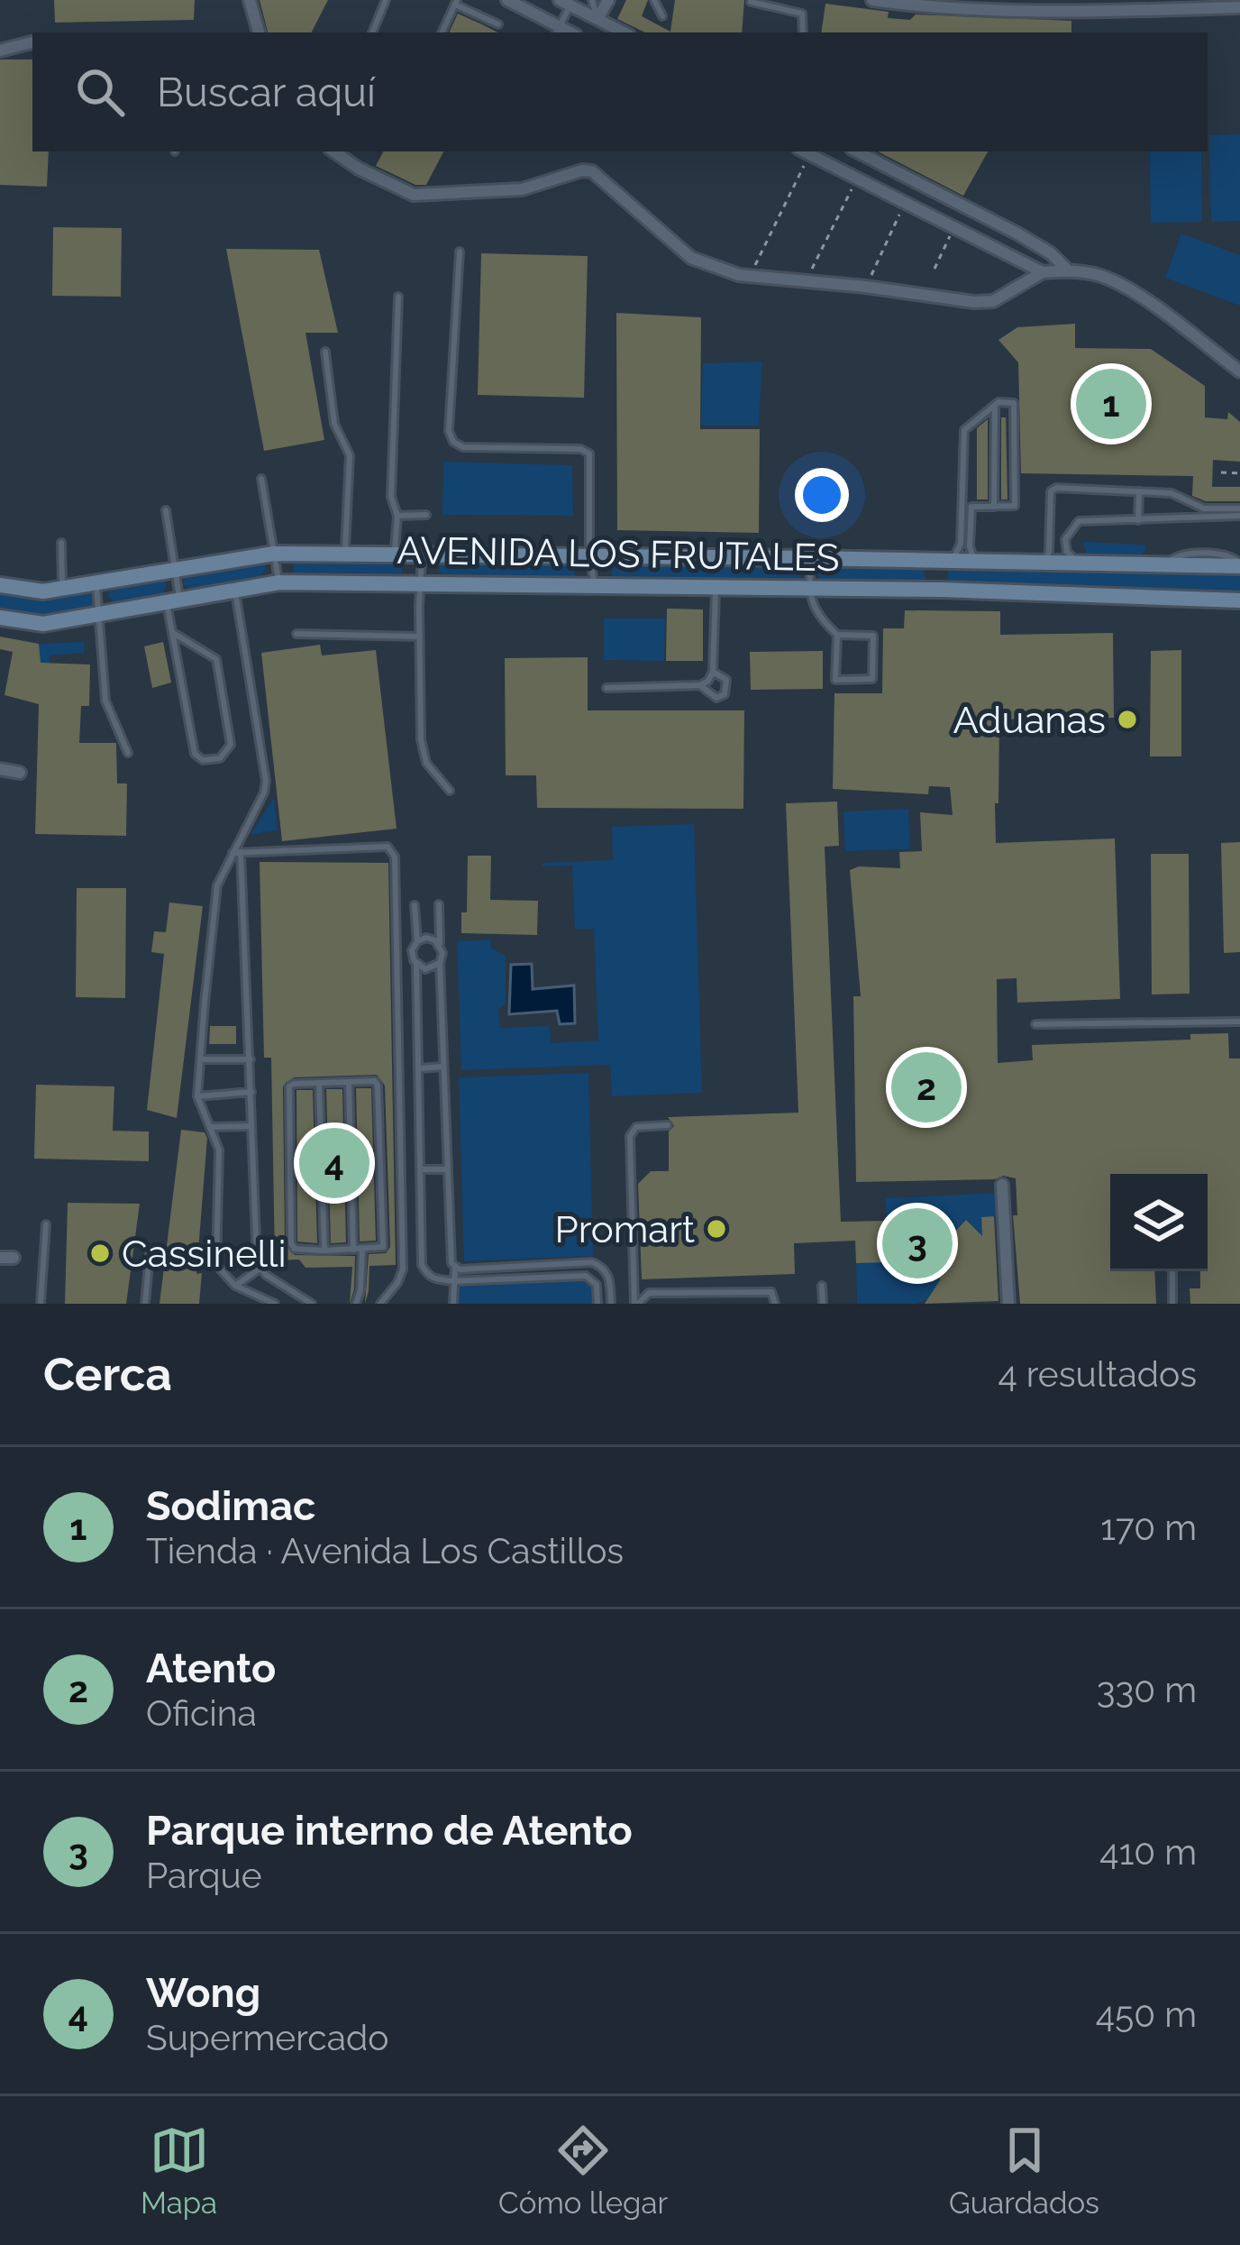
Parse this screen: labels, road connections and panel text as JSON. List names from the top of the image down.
{
  "streets": {
    "main road": ["AVENIDA LOS FRUTALES"]
  },
  "places": ["Aduanas", "Promart", "Cassinelli"],
  "page": {
    "search": "Buscar aquí",
    "pins": [
      "1",
      "2",
      "4",
      "3"
    ],
    "heading": ["Cerca", "4 resultados"],
    "list": [
      {
        "mark": "1",
        "name": "Sodimac",
        "note": "Tienda · Avenida Los Castillos",
        "value": "170 m"
      },
      {
        "mark": "2",
        "name": "Atento",
        "note": "Oficina",
        "value": "330 m"
      },
      {
        "mark": "3",
        "name": "Parque interno de Atento",
        "note": "Parque",
        "value": "410 m"
      },
      {
        "mark": "4",
        "name": "Wong",
        "note": "Supermercado",
        "value": "450 m"
      }
    ],
    "nav": ["Mapa", "Cómo llegar", "Guardados"]
  }
}
